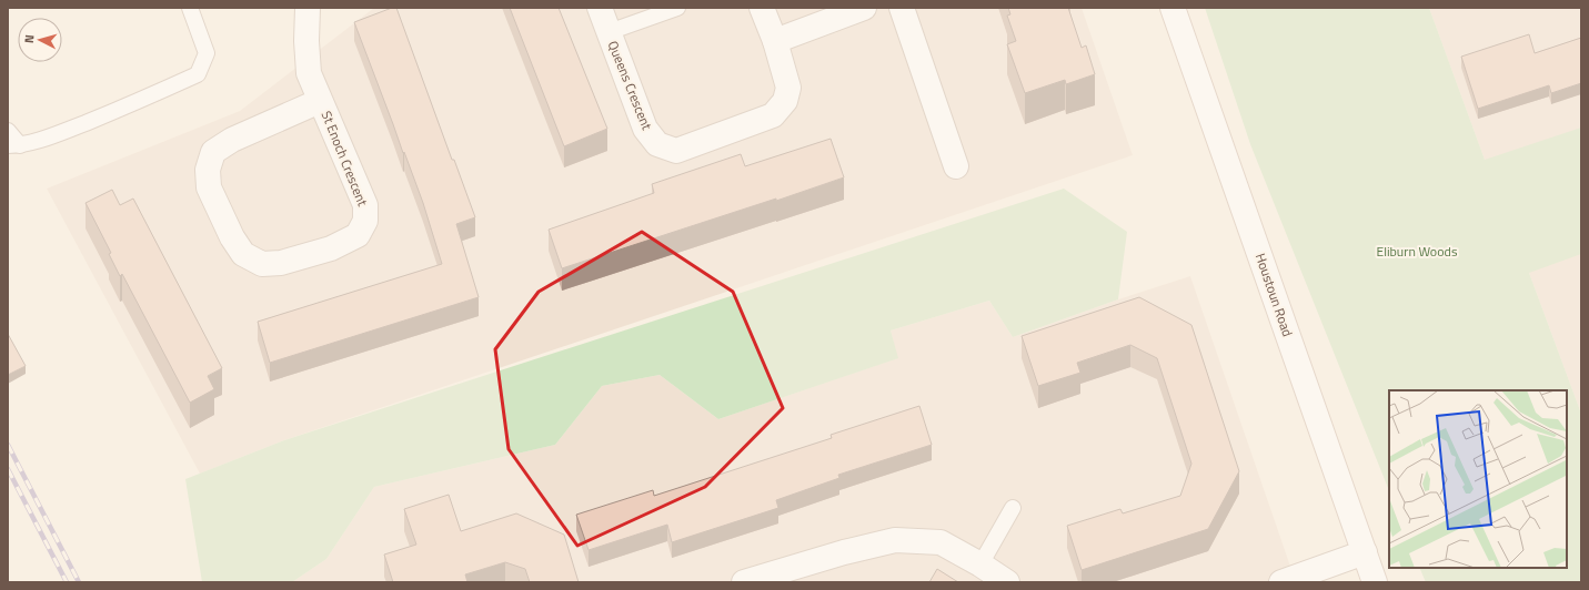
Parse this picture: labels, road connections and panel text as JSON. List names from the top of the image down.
{
  "streets": {
    "street": ["Queens Crescent", "St Enoch Crescent", "Houstoun Road"]
  },
  "parks": ["Eliburn Woods"],
  "north": "left"
}
